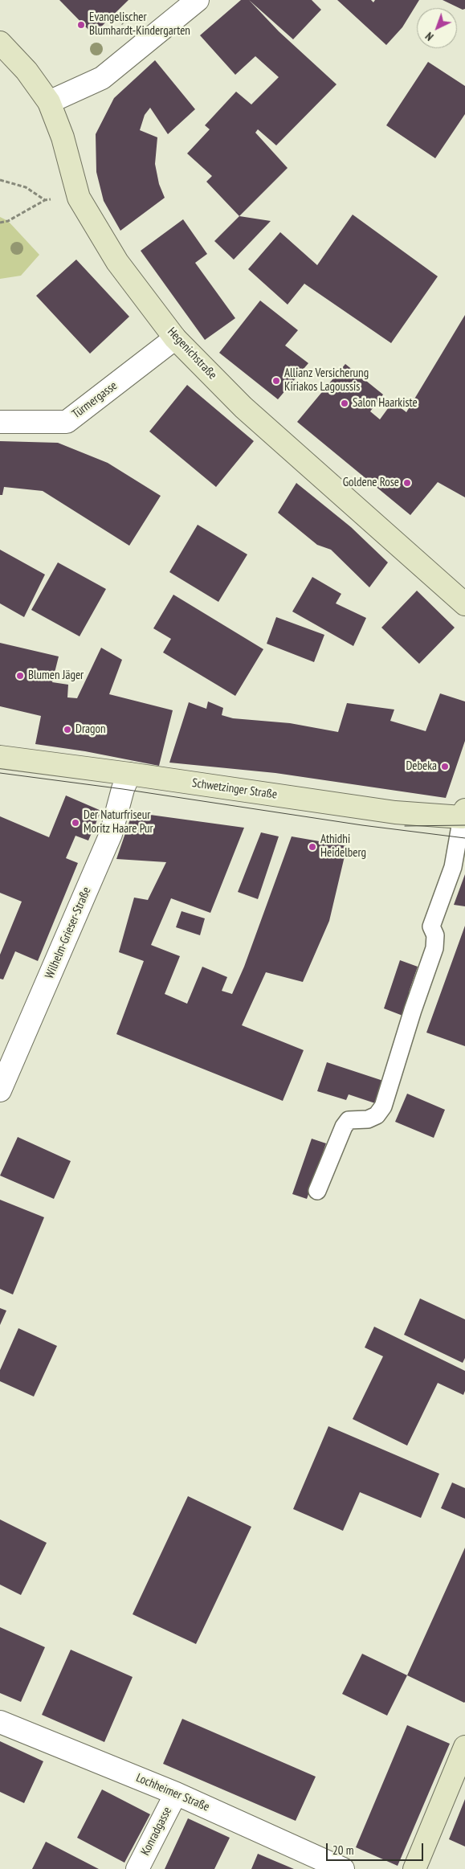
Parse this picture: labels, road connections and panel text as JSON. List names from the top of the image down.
{
  "streets": {
    "street": [
      "Hegenichstraße",
      "Türmergasse",
      "Schwetzinger Straße",
      "Wilhelm-Grieser-Straße",
      "Lochheimer Straße",
      "Konradgasse"
    ]
  },
  "crossings": [
    ["Hegenichstraße", "Türmergasse"],
    ["Schwetzinger Straße", "Wilhelm-Grieser-Straße"],
    ["Lochheimer Straße", "Konradgasse"]
  ],
  "places": [
    "Evangelischer Blumhardt-Kindergarten",
    "Allianz Versicherung Kiriakos Lagoussis",
    "Salon Haarkiste",
    "Goldene Rose",
    "Blumen Jäger",
    "Dragon",
    "Debeka",
    "Der Naturfriseur Moritz Haare Pur",
    "Athidhi Heidelberg"
  ],
  "scale_bar": "20 m",
  "north": "bottom left"
}
